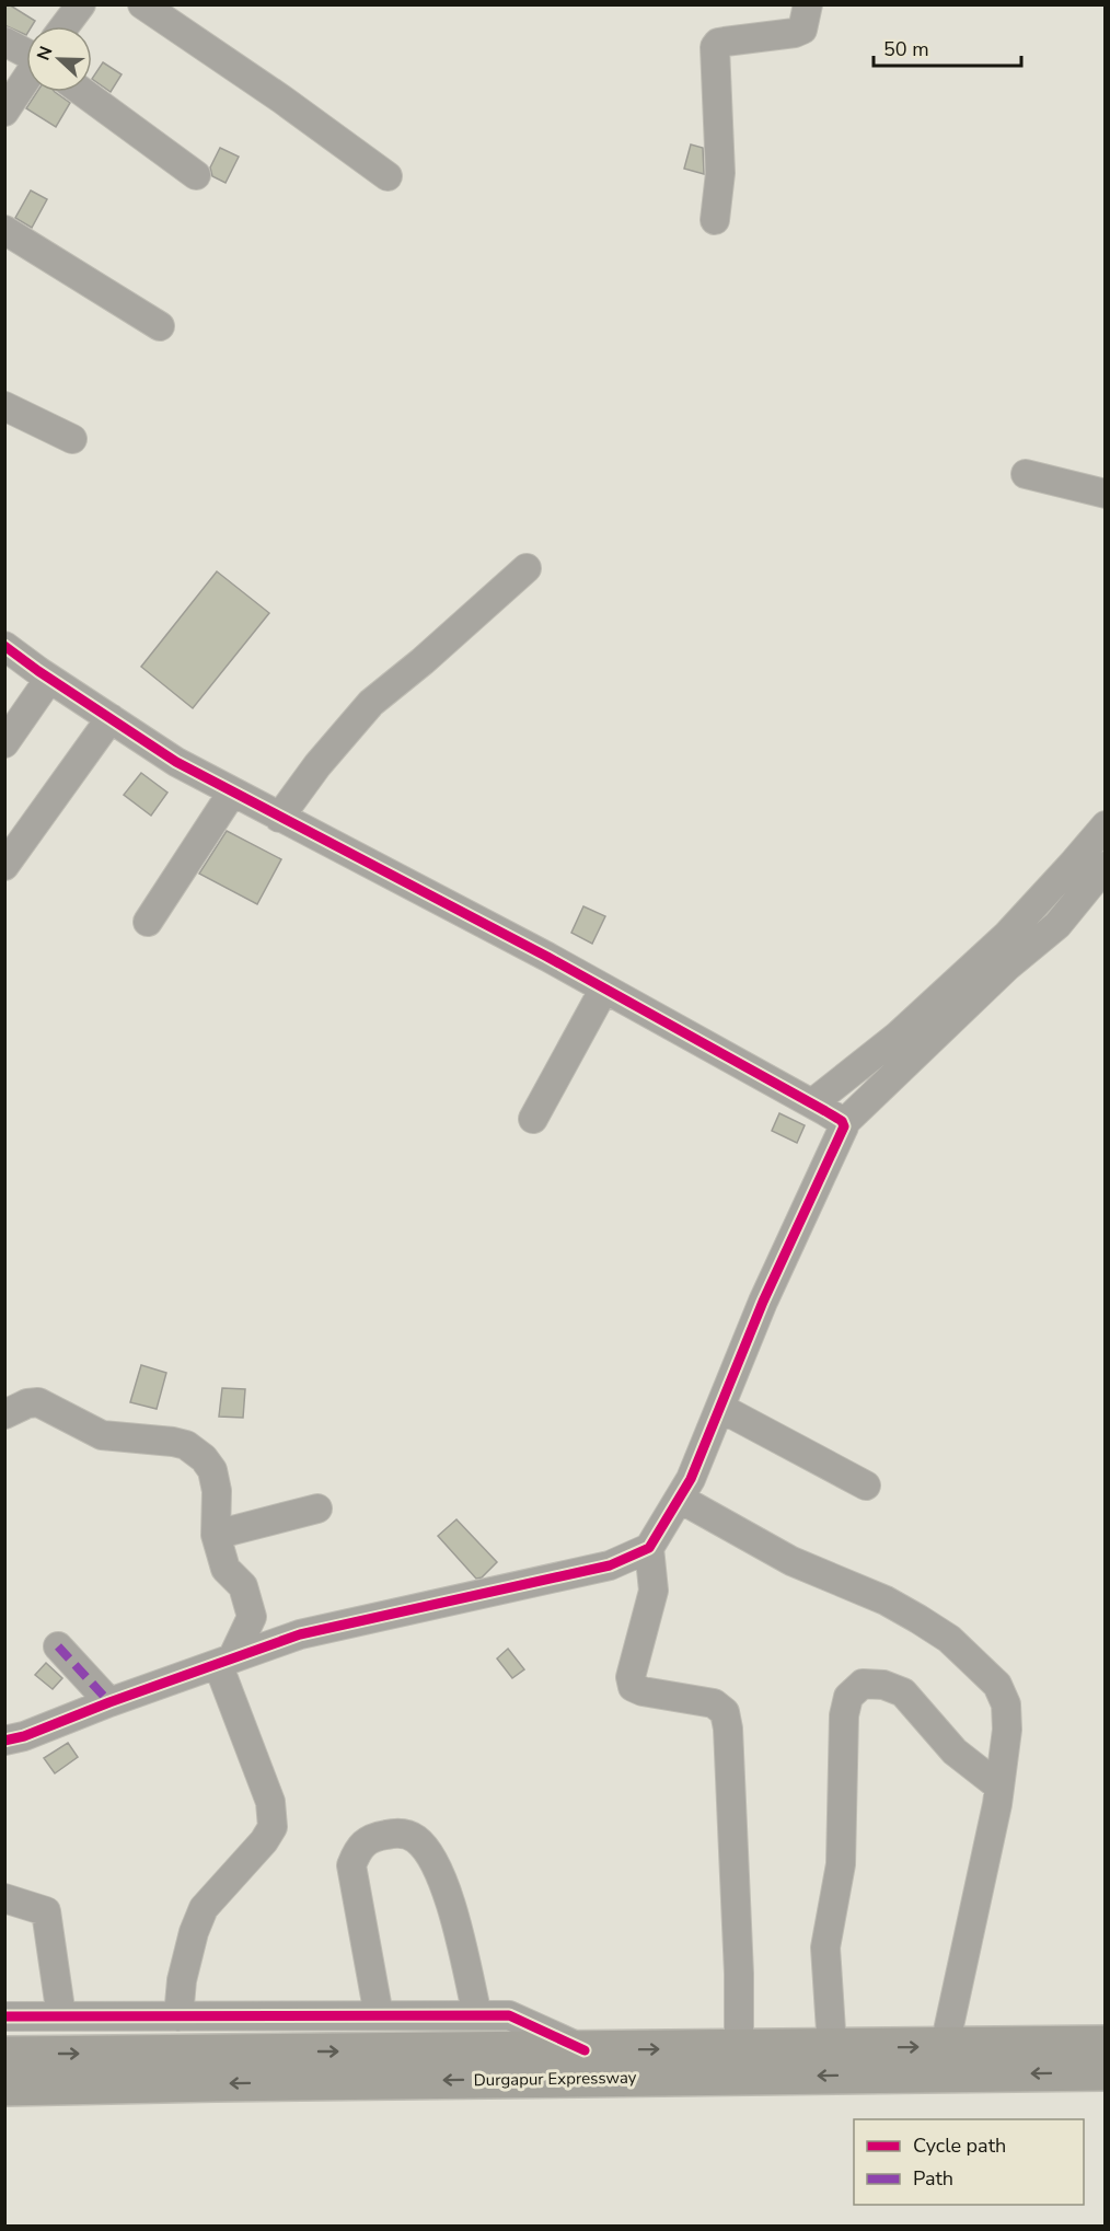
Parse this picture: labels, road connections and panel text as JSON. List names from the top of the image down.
{
  "streets": {
    "highway": ["Durgapur Expressway"]
  },
  "legend": ["Cycle path", "Path"],
  "scale_bar": "50 m",
  "north": "left"
}
